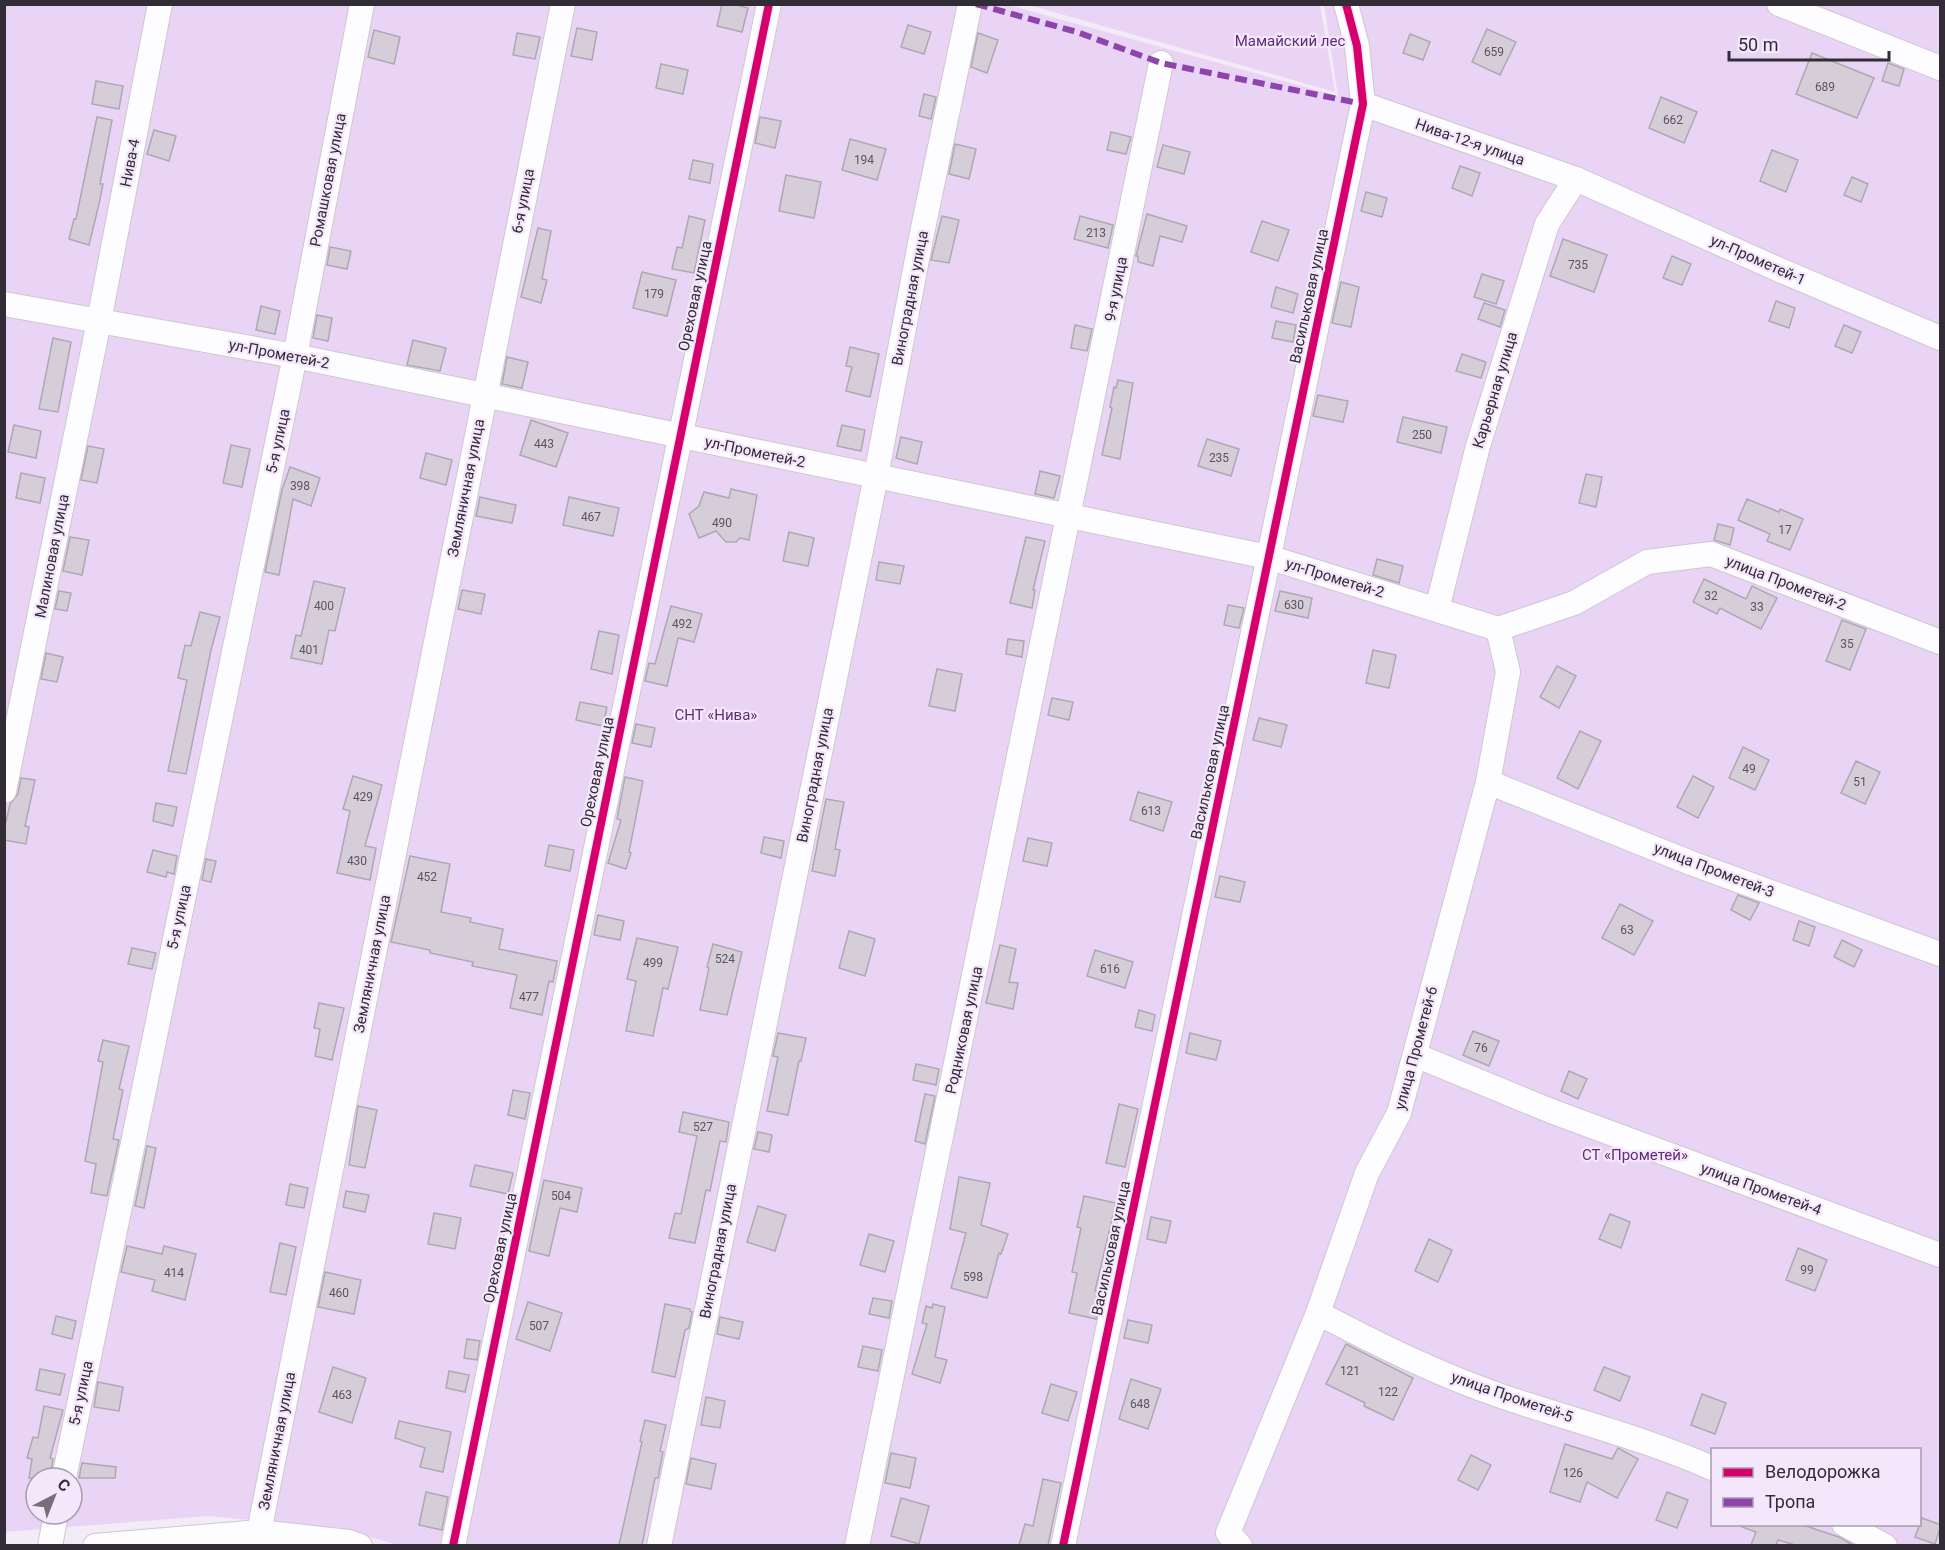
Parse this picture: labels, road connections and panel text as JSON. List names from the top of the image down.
{
  "streets": {
    "street": [
      "Нива-12-я улица",
      "Нива-4",
      "Ромашковая улица",
      "6-я улица",
      "ул-Прометей-1",
      "9-я улица",
      "Ореховая улица",
      "Васильковая улица",
      "Виноградная улица",
      "ул-Прометей-2",
      "Карьерная улица",
      "5-я улица",
      "Земляничная улица",
      "Малиновая улица",
      "улица Прометей-2",
      "улица Прометей-3",
      "Родниковая улица",
      "улица Прометей-6",
      "улица Прометей-4",
      "улица Прометей-5"
    ]
  },
  "crossings": [
    ["Нива-12-я улица", "ул-Прометей-1"],
    ["Нива-12-я улица", "Васильковая улица"],
    ["Нива-12-я улица", "Карьерная улица"],
    ["Нива-4", "ул-Прометей-2"],
    ["Нива-4", "Малиновая улица"],
    ["Ромашковая улица", "ул-Прометей-2"],
    ["Ромашковая улица", "5-я улица"],
    ["6-я улица", "ул-Прометей-2"],
    ["6-я улица", "Земляничная улица"],
    ["ул-Прометей-1", "Карьерная улица"],
    ["9-я улица", "ул-Прометей-2"],
    ["9-я улица", "Родниковая улица"],
    ["Ореховая улица", "ул-Прометей-2"],
    ["Васильковая улица", "ул-Прометей-2"],
    ["Виноградная улица", "ул-Прометей-2"],
    ["ул-Прометей-2", "Карьерная улица"],
    ["ул-Прометей-2", "5-я улица"],
    ["ул-Прометей-2", "Земляничная улица"],
    ["ул-Прометей-2", "Малиновая улица"],
    ["ул-Прометей-2", "улица Прометей-2"],
    ["ул-Прометей-2", "Родниковая улица"],
    ["ул-Прометей-2", "улица Прометей-6"],
    ["улица Прометей-2", "улица Прометей-6"],
    ["улица Прометей-3", "улица Прометей-6"],
    ["улица Прометей-6", "улица Прометей-4"],
    ["улица Прометей-6", "улица Прометей-5"]
  ],
  "parks": ["Мамайский лес", "СНТ «Нива»", "СТ «Прометей»"],
  "house_numbers": [
    "659",
    "689",
    "662",
    "194",
    "213",
    "735",
    "179",
    "250",
    "443",
    "235",
    "398",
    "467",
    "490",
    "17",
    "32",
    "630",
    "400",
    "33",
    "492",
    "35",
    "401",
    "49",
    "51",
    "429",
    "613",
    "430",
    "452",
    "63",
    "524",
    "499",
    "616",
    "477",
    "76",
    "527",
    "504",
    "99",
    "414",
    "598",
    "460",
    "507",
    "121",
    "122",
    "463",
    "648",
    "126"
  ],
  "legend": ["Велодорожка", "Тропа"],
  "scale_bar": "50 m",
  "north": "top right"
}
